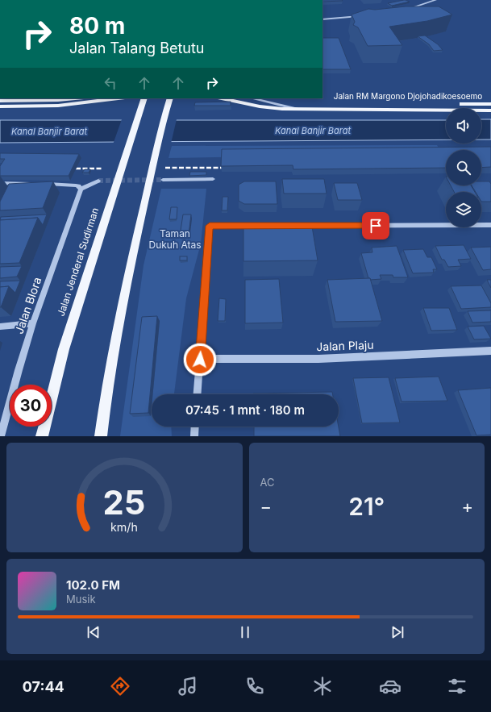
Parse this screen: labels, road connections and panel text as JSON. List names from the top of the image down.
{
  "streets": {
    "main road": ["Jalan RM Margono Djojohadikoesoemo", "Jalan Jenderal Sudirman"],
    "street": ["Jalan Blora", "Jalan Plaju"]
  },
  "water": ["Kanal Banjir Barat"],
  "parks": ["Taman Dukuh Atas"],
  "page": {
    "turn": ["80 m", "Jalan Talang Betutu"],
    "limit": "30",
    "trip": "07:45 · 1 mnt · 180 m",
    "tile": "AC",
    "heat": ["−", "21°", "+"],
    "song": ["102.0 FM", "Musik"],
    "tabs": "07:44",
    "gauge": ["25", "km/h"]
  }
}
